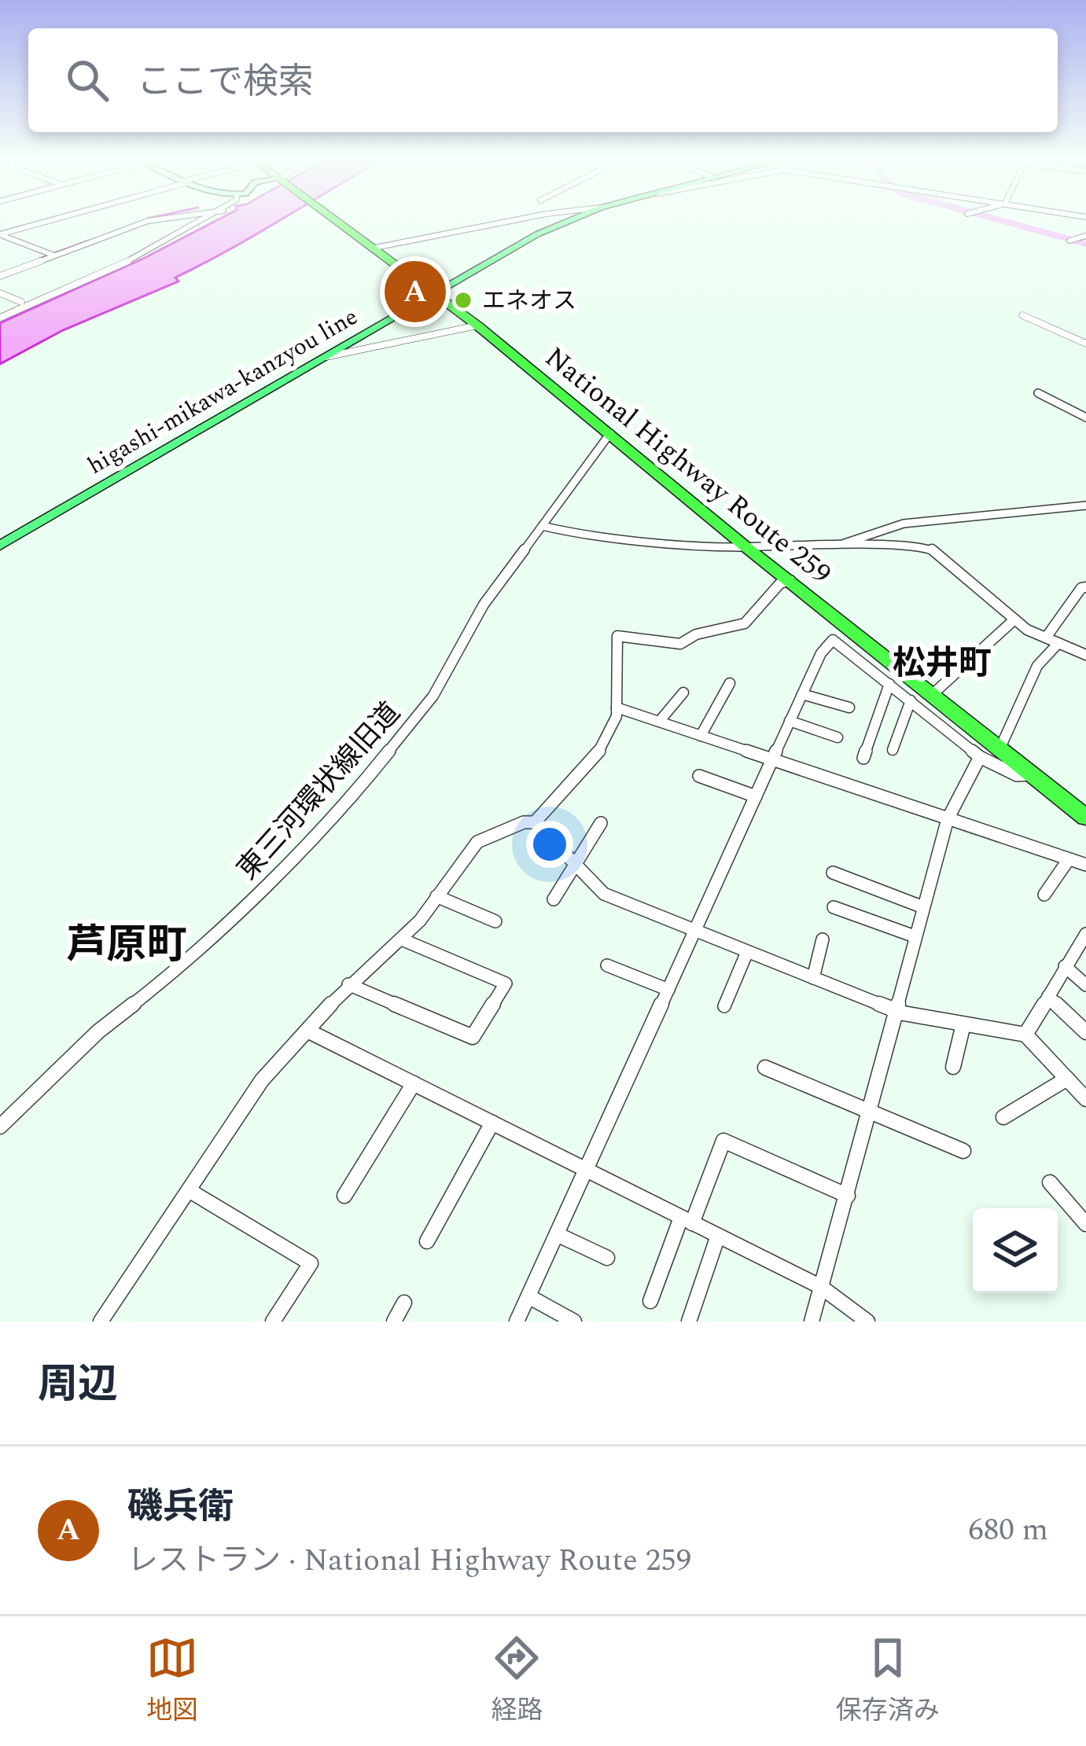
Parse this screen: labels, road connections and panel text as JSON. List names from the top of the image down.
{
  "streets": {
    "highway": ["National Highway Route 259"],
    "main road": ["higashi-mikawa-kanzyou line"],
    "street": ["東三河環状線旧道"]
  },
  "crossings": [
    ["higashi-mikawa-kanzyou line", "National Highway Route 259"],
    ["National Highway Route 259", "東三河環状線旧道"]
  ],
  "districts": ["松井町", "芦原町"],
  "places": ["エネオス"],
  "page": {
    "search": "ここで検索",
    "pins": "A",
    "heading": "周辺",
    "list": [
      {
        "mark": "A",
        "name": "磯兵衛",
        "note": "レストラン · National Highway Route 259",
        "value": "680 m"
      }
    ],
    "nav": ["地図", "経路", "保存済み"]
  }
}
